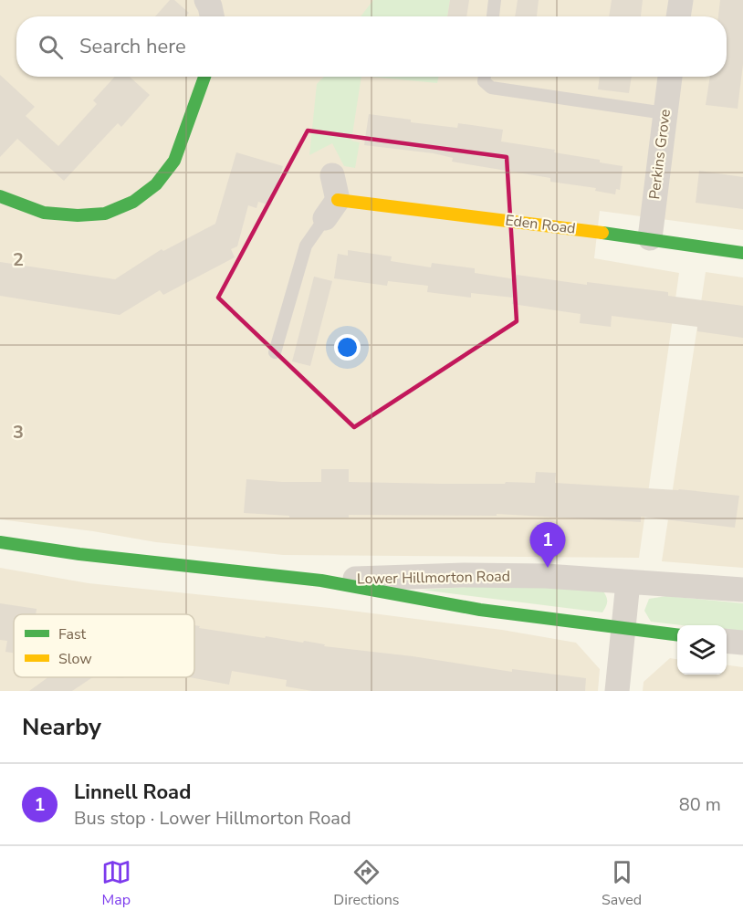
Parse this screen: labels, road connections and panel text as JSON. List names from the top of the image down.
{
  "streets": {
    "street": ["Perkins Grove", "Eden Road", "Lower Hillmorton Road"]
  },
  "crossings": [
    ["Perkins Grove", "Eden Road"]
  ],
  "legend": ["Fast", "Slow"],
  "page": {
    "search": "Search here",
    "pins": "1",
    "heading": "Nearby",
    "list": [
      {
        "mark": "1",
        "name": "Linnell Road",
        "note": "Bus stop · Lower Hillmorton Road",
        "value": "80 m"
      }
    ],
    "nav": ["Map", "Directions", "Saved"]
  },
  "grid": {
    "rows": ["2", "3"]
  }
}
